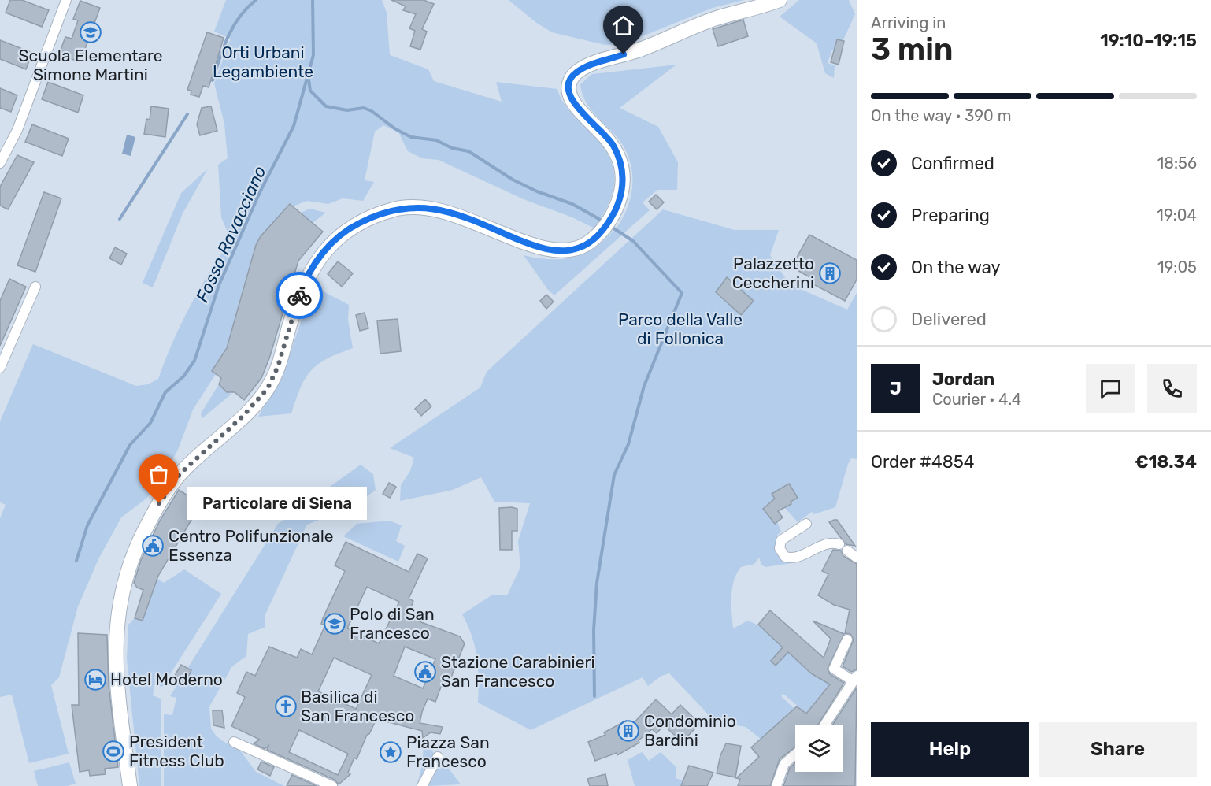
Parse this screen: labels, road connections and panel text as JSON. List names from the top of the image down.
{
  "water": ["Fosso Ravacciano"],
  "parks": ["Orti Urbani Legambiente", "Parco della Valle di Follonica"],
  "places": {
    "school or university": ["Scuola Elementare Simone Martini", "Polo di San Francesco"],
    "building": ["Palazzetto Ceccherini", "Condominio Bardini"],
    "other": ["Particolare di Siena"],
    "public building": ["Centro Polifunzionale Essenza", "Stazione Carabinieri San Francesco"],
    "hotel": ["Hotel Moderno"],
    "church": ["Basilica di San Francesco"],
    "sports": ["President Fitness Club"],
    "place": ["Piazza San Francesco"]
  },
  "page": {
    "heading": ["3 min", "Arriving in", "19:10–19:15"],
    "panel": [
      "Jordan",
      "Courier · 4.4",
      "Order #4854",
      "€18.34"
    ],
    "bar": "On the way · 390 m",
    "list": [
      ["Confirmed", "18:56"],
      ["Preparing", "19:04"],
      ["On the way", "19:05"],
      "Delivered"
    ],
    "round": "J",
    "bubble": "Particolare di Siena",
    "buttons": ["Help", "Share"]
  }
}
